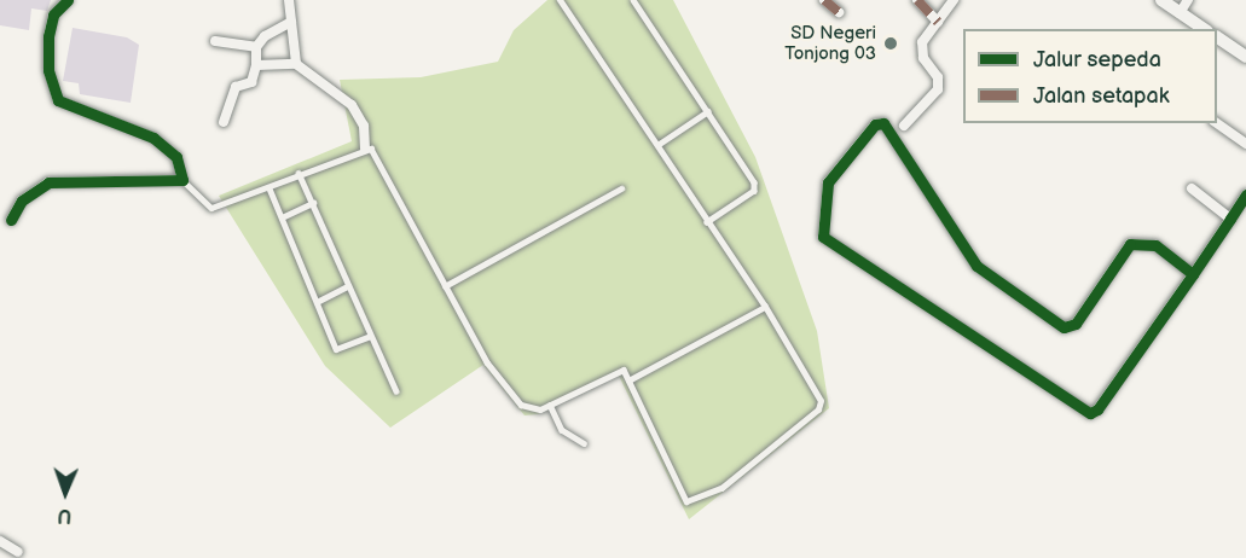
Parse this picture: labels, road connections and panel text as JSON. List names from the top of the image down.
{
  "places": ["SD Negeri Tonjong 03"],
  "legend": ["Jalur sepeda", "Jalan setapak"],
  "north": "bottom"
}
